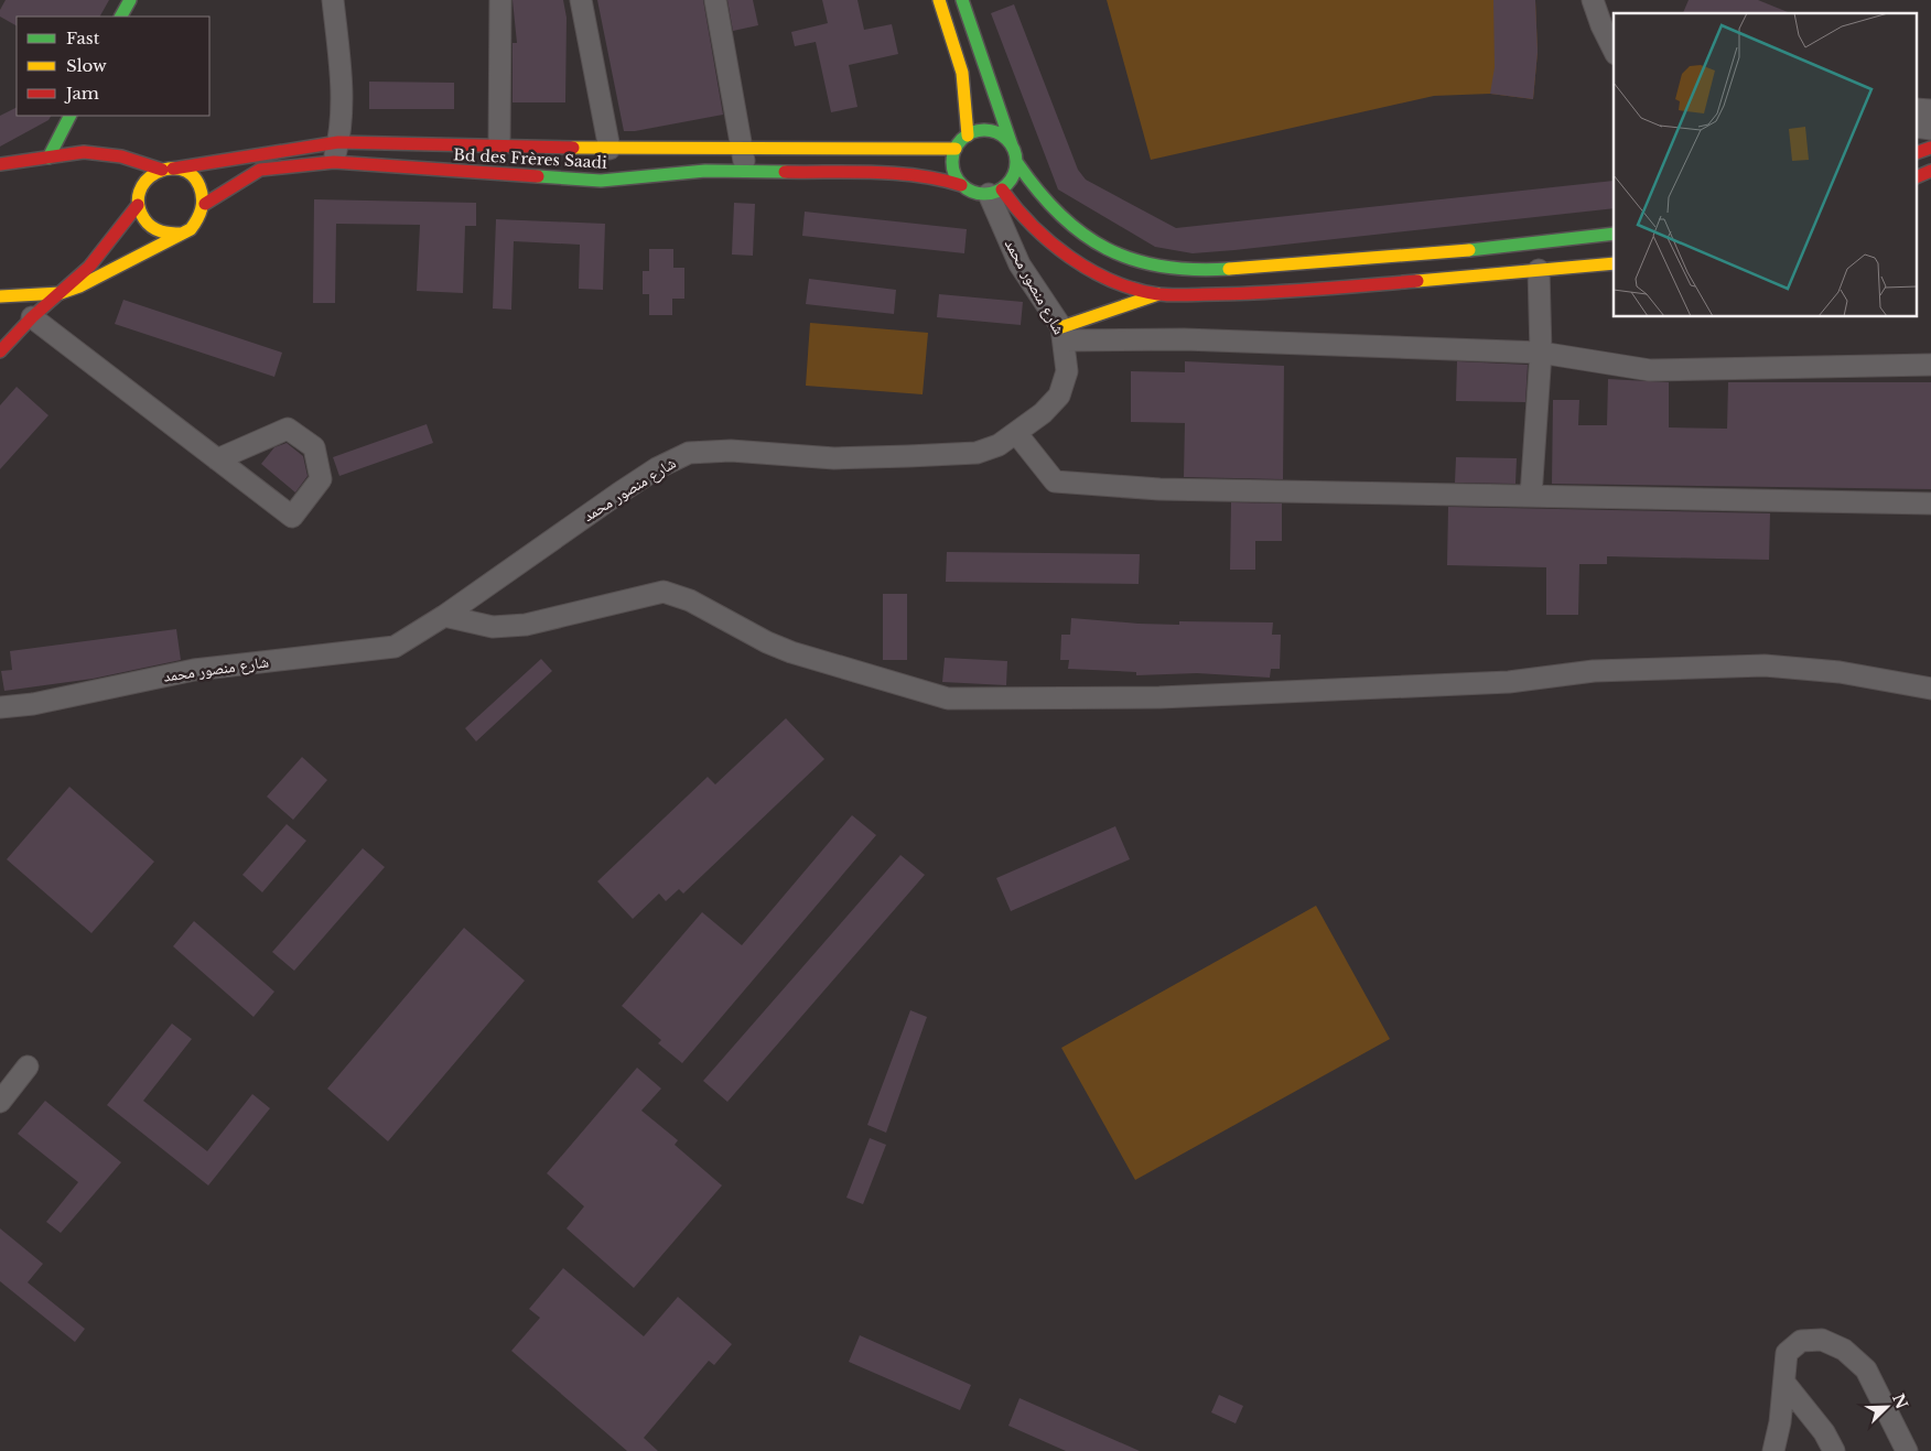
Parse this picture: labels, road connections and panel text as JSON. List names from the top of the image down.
{
  "streets": {
    "main road": ["Bd des Frères Saadi"],
    "street": ["شارع منصور محمد"]
  },
  "crossings": [
    ["Bd des Frères Saadi", "شارع منصور محمد"]
  ],
  "legend": ["Fast", "Slow", "Jam"],
  "north": "top right"
}
